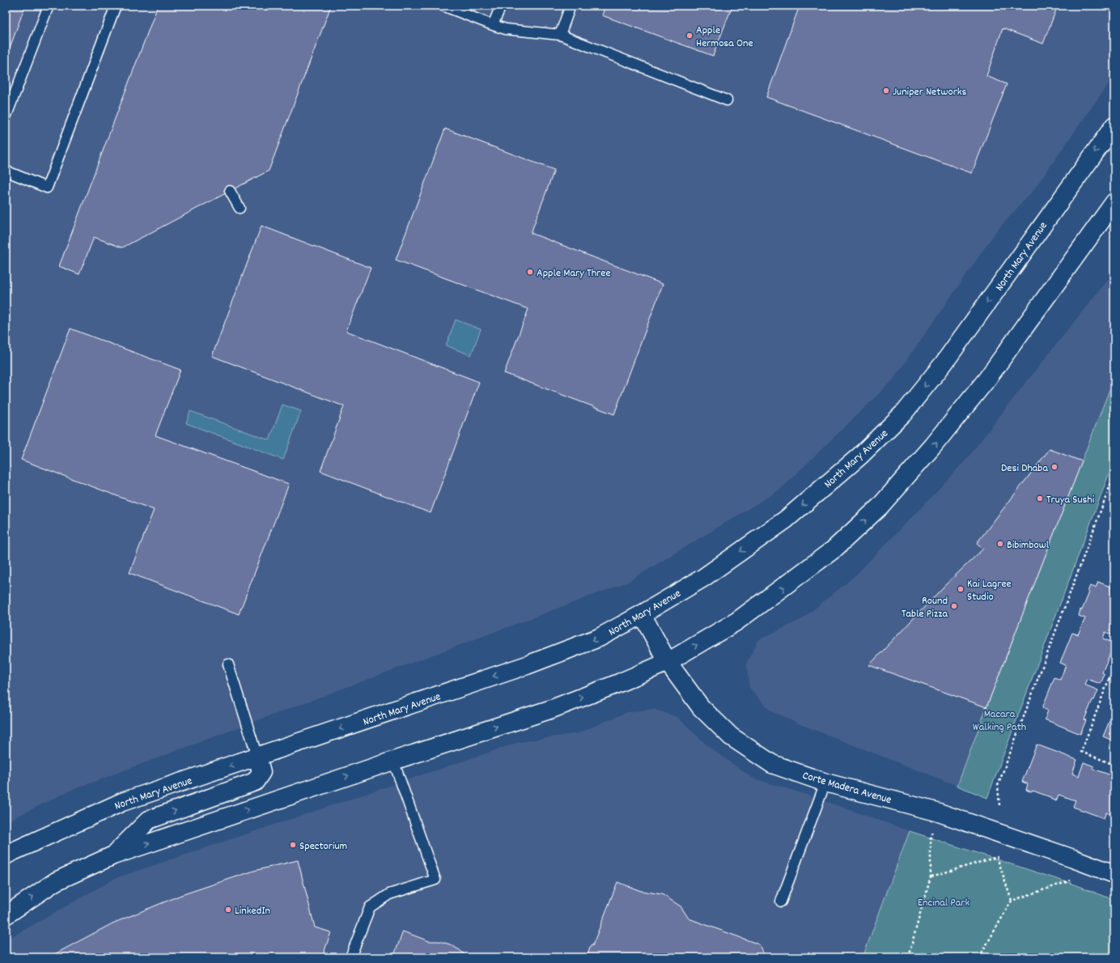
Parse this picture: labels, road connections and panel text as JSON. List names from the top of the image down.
{
  "streets": {
    "main road": ["North Mary Avenue", "Corte Madera Avenue"]
  },
  "crossings": [
    ["North Mary Avenue", "Corte Madera Avenue"]
  ],
  "parks": ["Macara Walking Path", "Encinal Park"],
  "places": [
    "Apple Hermosa One",
    "Juniper Networks",
    "Apple Mary Three",
    "Desi Dhaba",
    "Truya Sushi",
    "Bibimbowl",
    "Kai Lagree Studio",
    "Round Table Pizza",
    "Spectorium",
    "LinkedIn"
  ]
}
